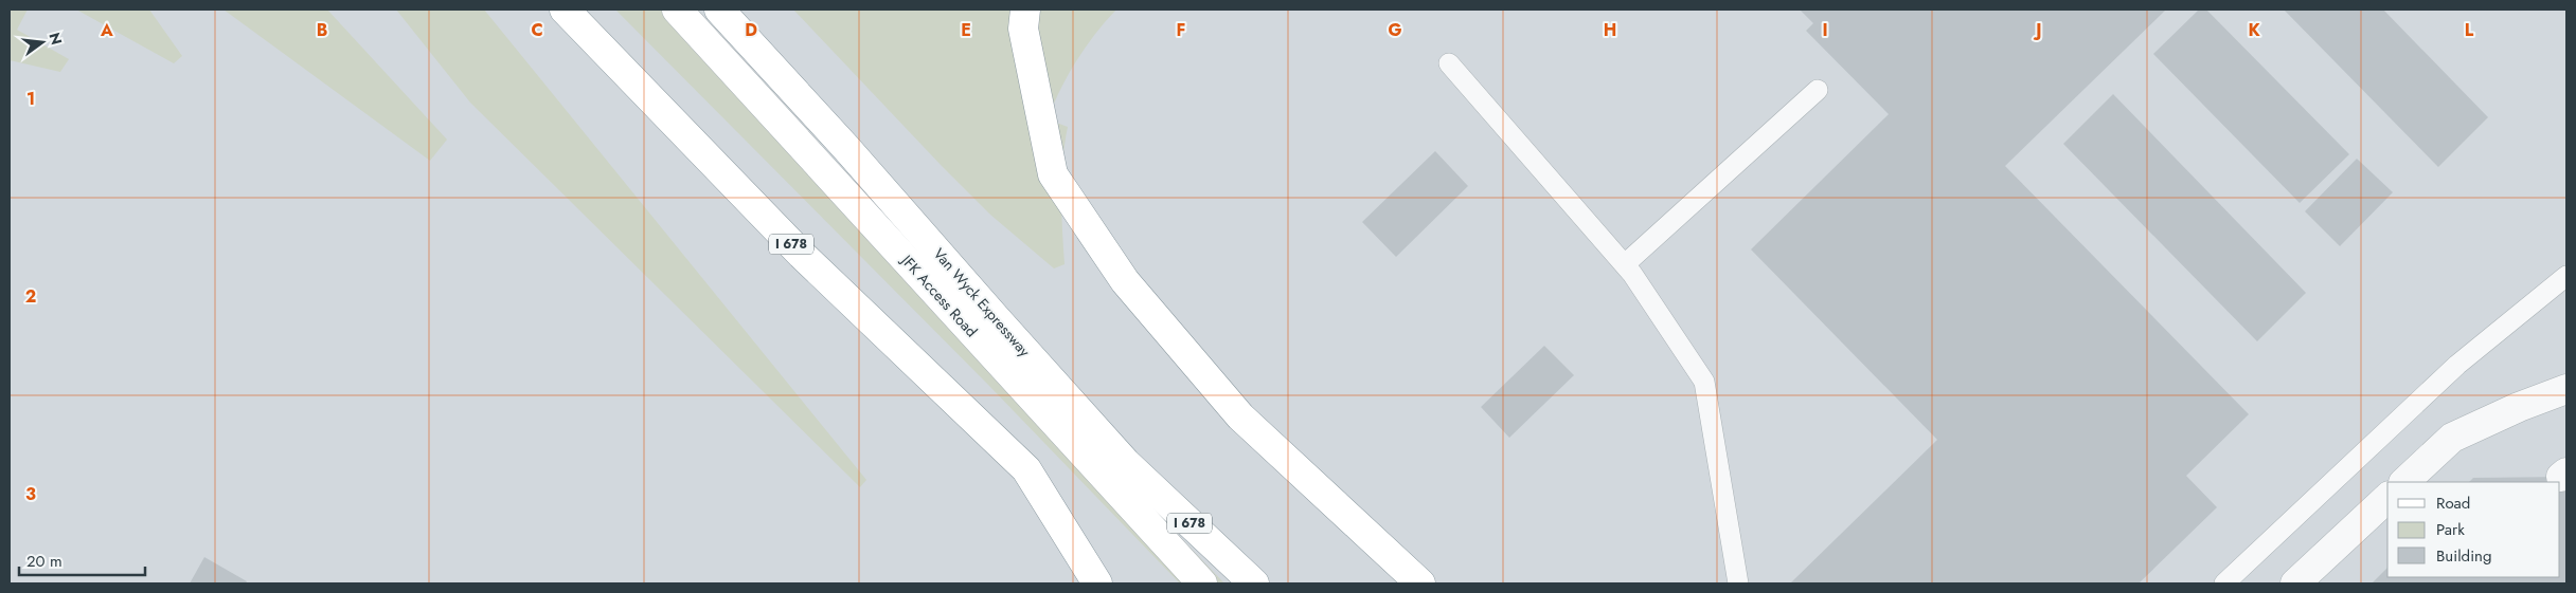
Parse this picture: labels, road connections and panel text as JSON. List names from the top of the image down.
{
  "streets": {
    "main road": ["I 678", "JFK Access Road", "Van Wyck Expressway"]
  },
  "legend": ["Road", "Park", "Building"],
  "scale_bar": "20 m",
  "north": "right",
  "grid": {
    "columns": [
      "A",
      "B",
      "C",
      "D",
      "E",
      "F",
      "G",
      "H",
      "I",
      "J",
      "K",
      "L"
    ],
    "rows": ["1", "2", "3"]
  }
}
